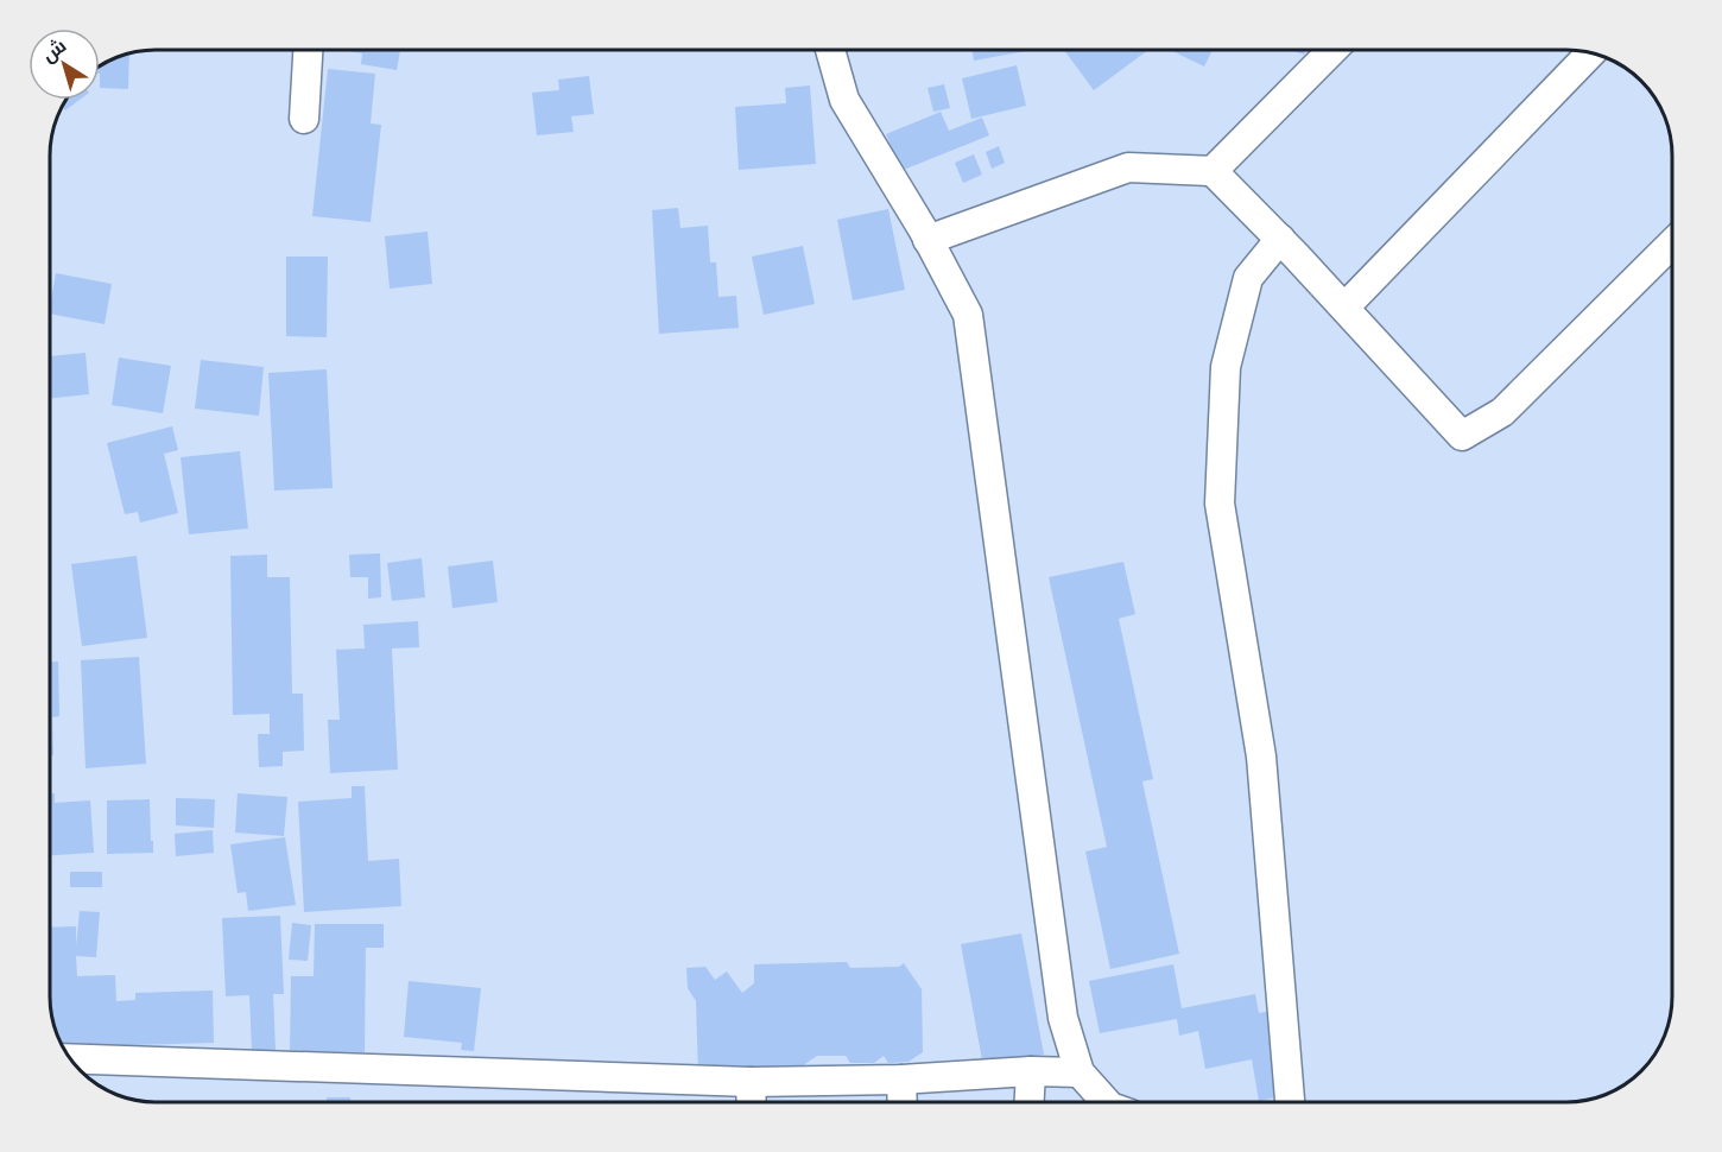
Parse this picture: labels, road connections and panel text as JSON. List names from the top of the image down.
{
  "north": "top left"
}
